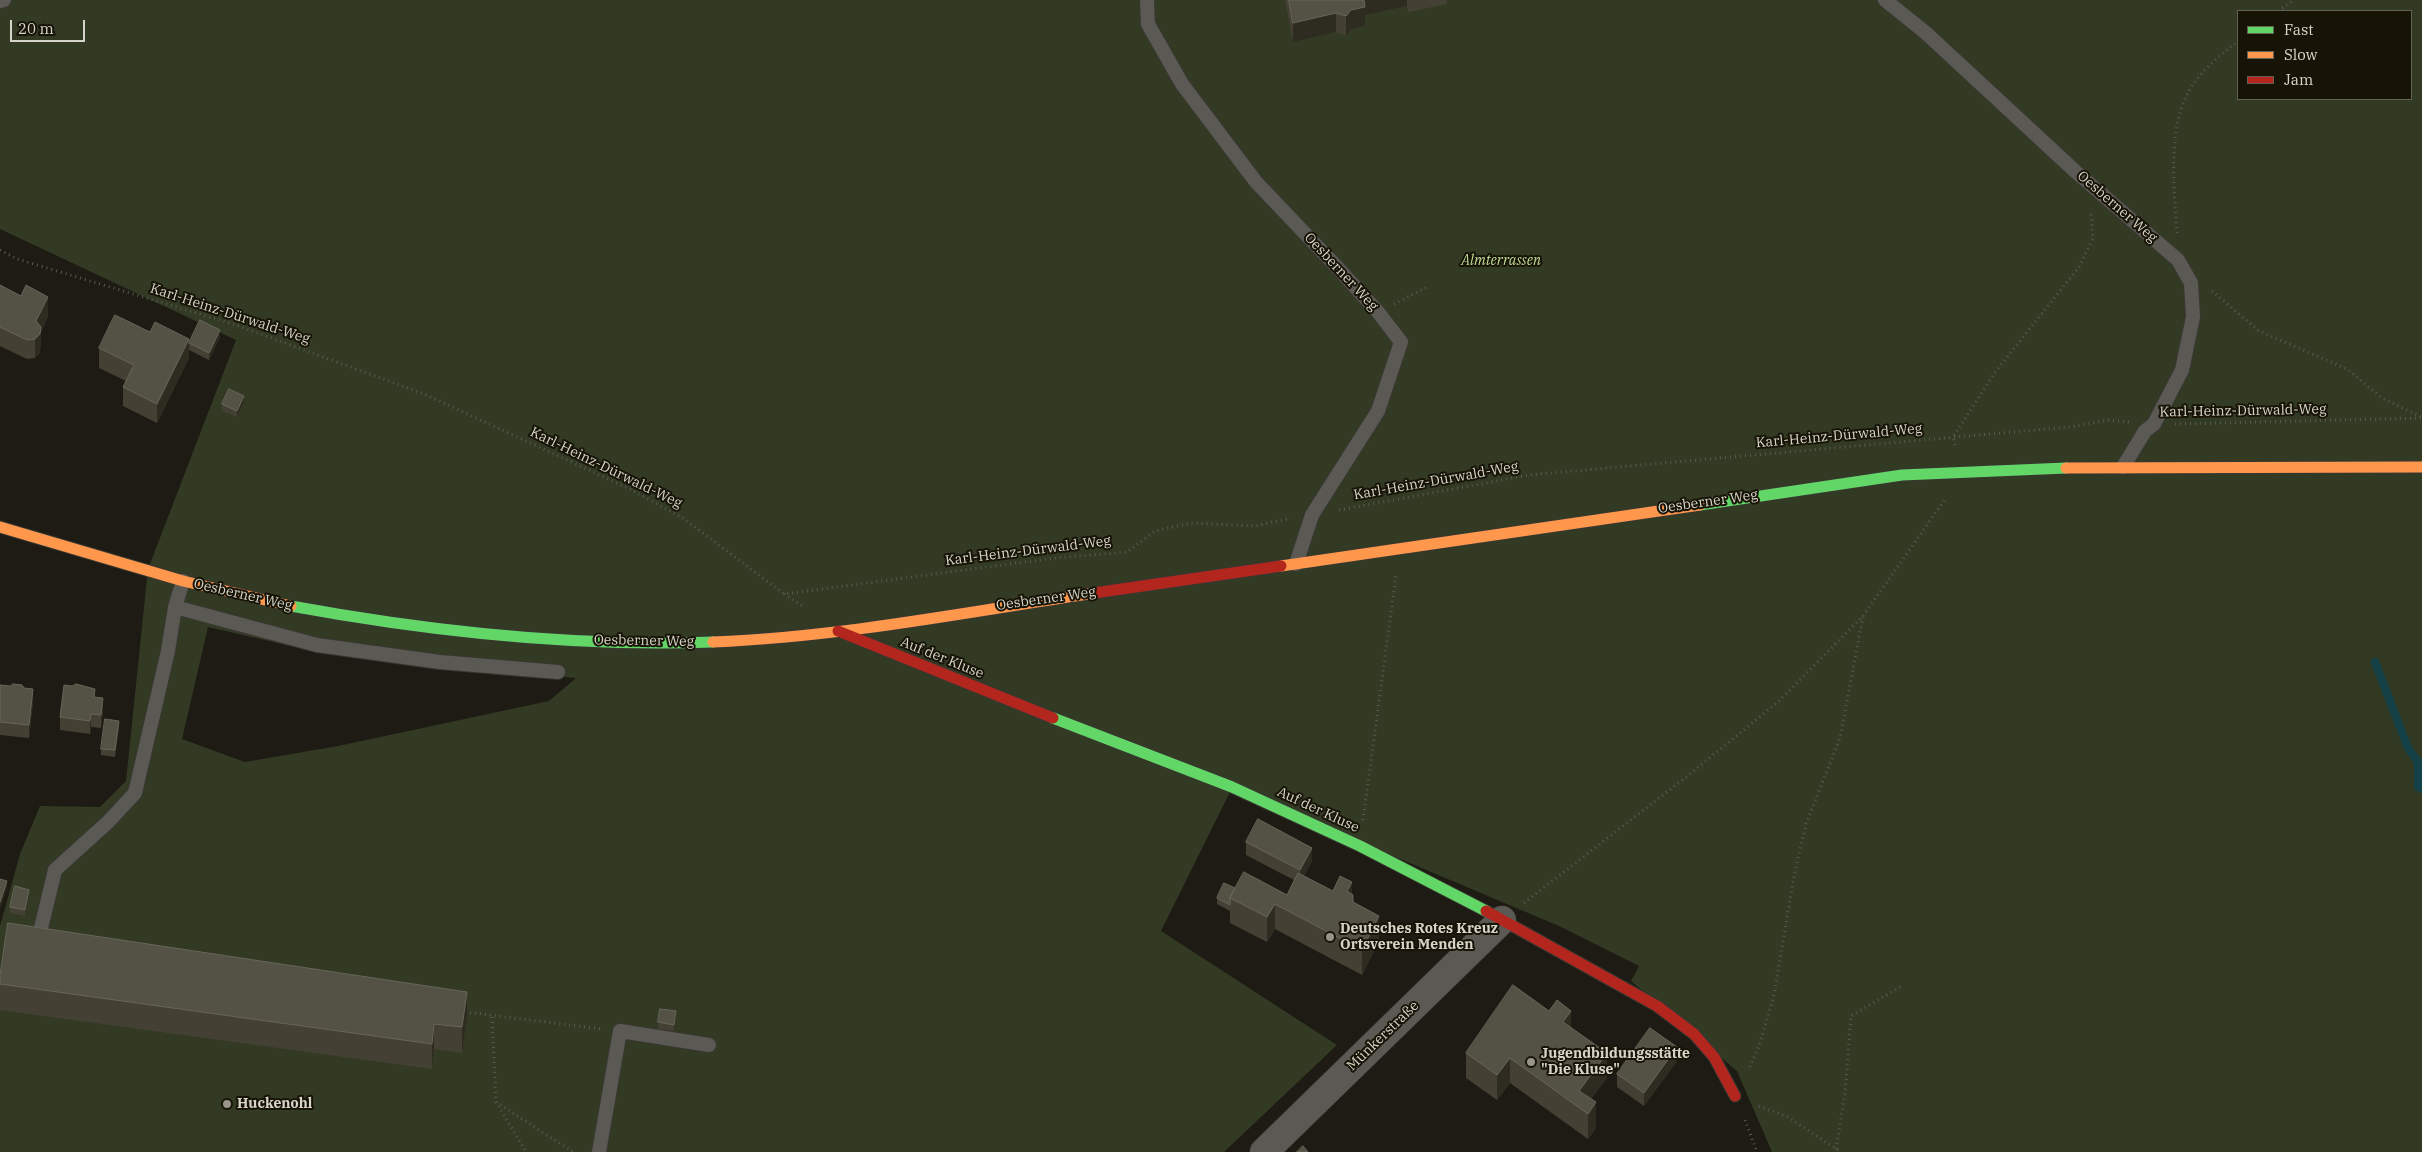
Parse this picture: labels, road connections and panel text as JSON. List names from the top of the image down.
{
  "streets": {
    "street": ["Oesberner Weg", "Auf der Kluse", "Münkerstraße"],
    "path": ["Karl-Heinz-Dürwald-Weg"]
  },
  "crossings": [
    ["Oesberner Weg", "Karl-Heinz-Dürwald-Weg"],
    ["Oesberner Weg", "Auf der Kluse"],
    ["Auf der Kluse", "Münkerstraße"]
  ],
  "parks": ["Almterrassen"],
  "places": ["Deutsches Rotes Kreuz Ortsverein Menden", "Jugendbildungsstätte \"Die Kluse\"", "Huckenohl"],
  "legend": ["Fast", "Slow", "Jam"],
  "scale_bar": "20 m"
}
